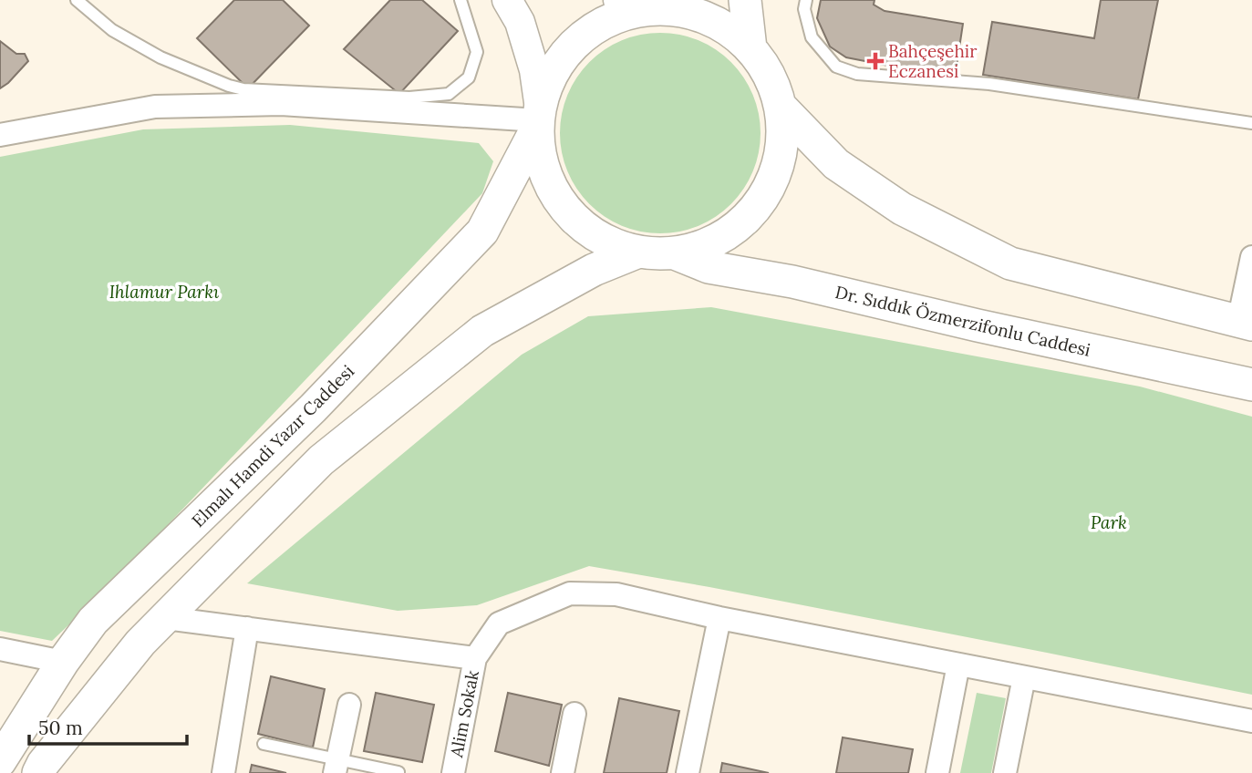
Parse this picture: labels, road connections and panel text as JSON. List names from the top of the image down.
{
  "streets": {
    "main road": ["Dr. Sıddık Özmerzifonlu Caddesi", "Elmalı Hamdi Yazır Caddesi"],
    "street": ["Alim Sokak"]
  },
  "parks": ["Ihlamur Parkı", "Park"],
  "places": {
    "health": ["Bahçeşehir Eczanesi"]
  },
  "scale_bar": "50 m"
}
